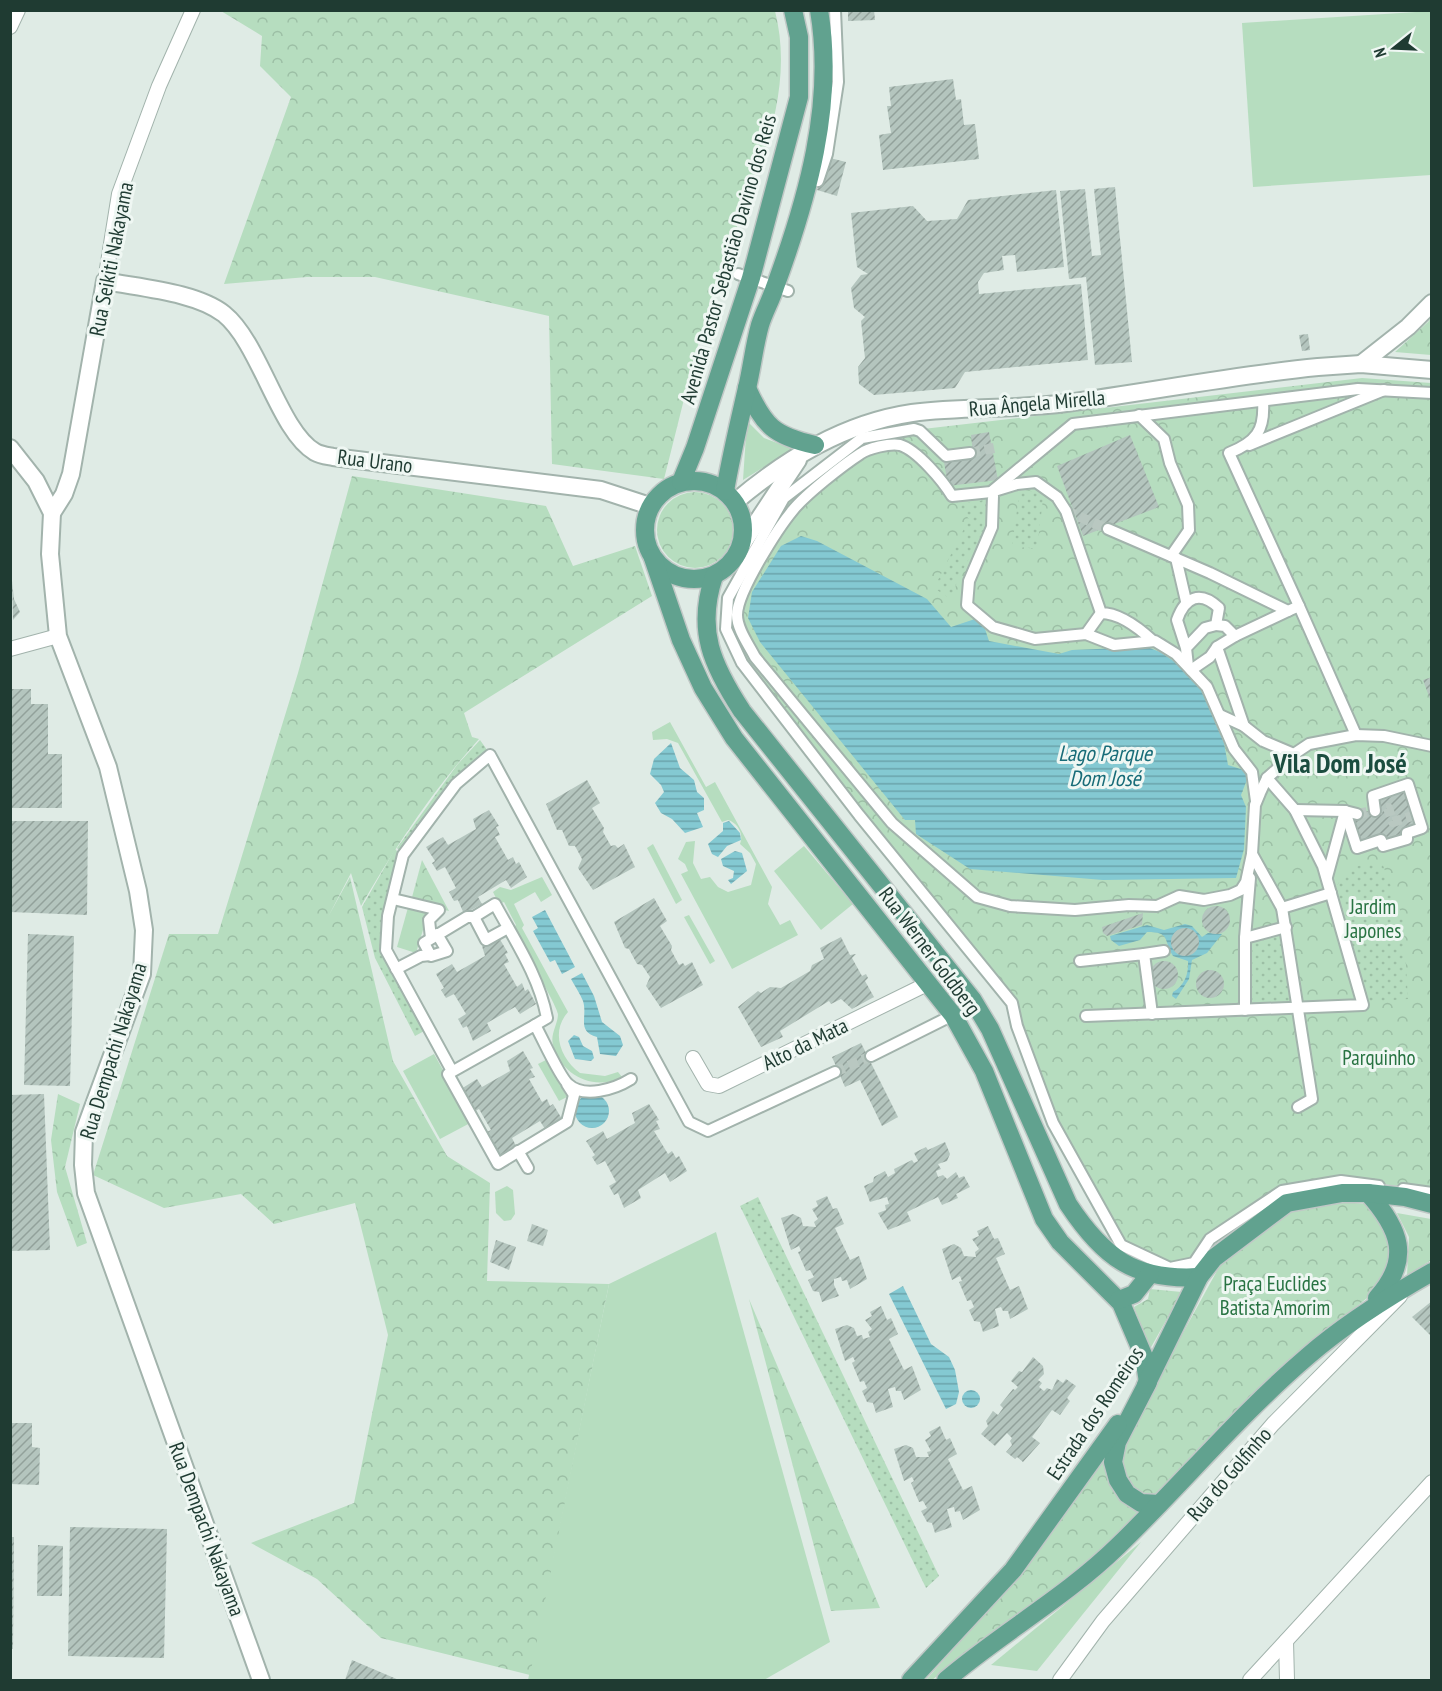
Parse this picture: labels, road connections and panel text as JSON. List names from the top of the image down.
{
  "streets": {
    "main road": ["Avenida Pastor Sebastião Davino dos Reis", "Rua Werner Goldberg", "Estrada dos Romeiros"],
    "street": [
      "Rua Seikiti Nakayama",
      "Rua Ângela Mirella",
      "Rua Urano",
      "Alto da Mata",
      "Rua Dempachi Nakayama",
      "Rua do Golfinho"
    ]
  },
  "crossings": [
    ["Rua Seikiti Nakayama", "Rua Urano"],
    ["Rua Seikiti Nakayama", "Rua Dempachi Nakayama"],
    ["Avenida Pastor Sebastião Davino dos Reis", "Rua Ângela Mirella"],
    ["Avenida Pastor Sebastião Davino dos Reis", "Rua Urano"],
    ["Avenida Pastor Sebastião Davino dos Reis", "Rua Werner Goldberg"],
    ["Rua Ângela Mirella", "Rua Urano"],
    ["Rua Ângela Mirella", "Rua Werner Goldberg"],
    ["Rua Urano", "Rua Werner Goldberg"],
    ["Rua Werner Goldberg", "Alto da Mata"],
    ["Rua Werner Goldberg", "Estrada dos Romeiros"]
  ],
  "districts": ["Vila Dom José"],
  "water": ["Lago Parque Dom José"],
  "parks": ["Jardim Japones", "Parquinho", "Praça Euclides Batista Amorim"],
  "north": "left"
}
